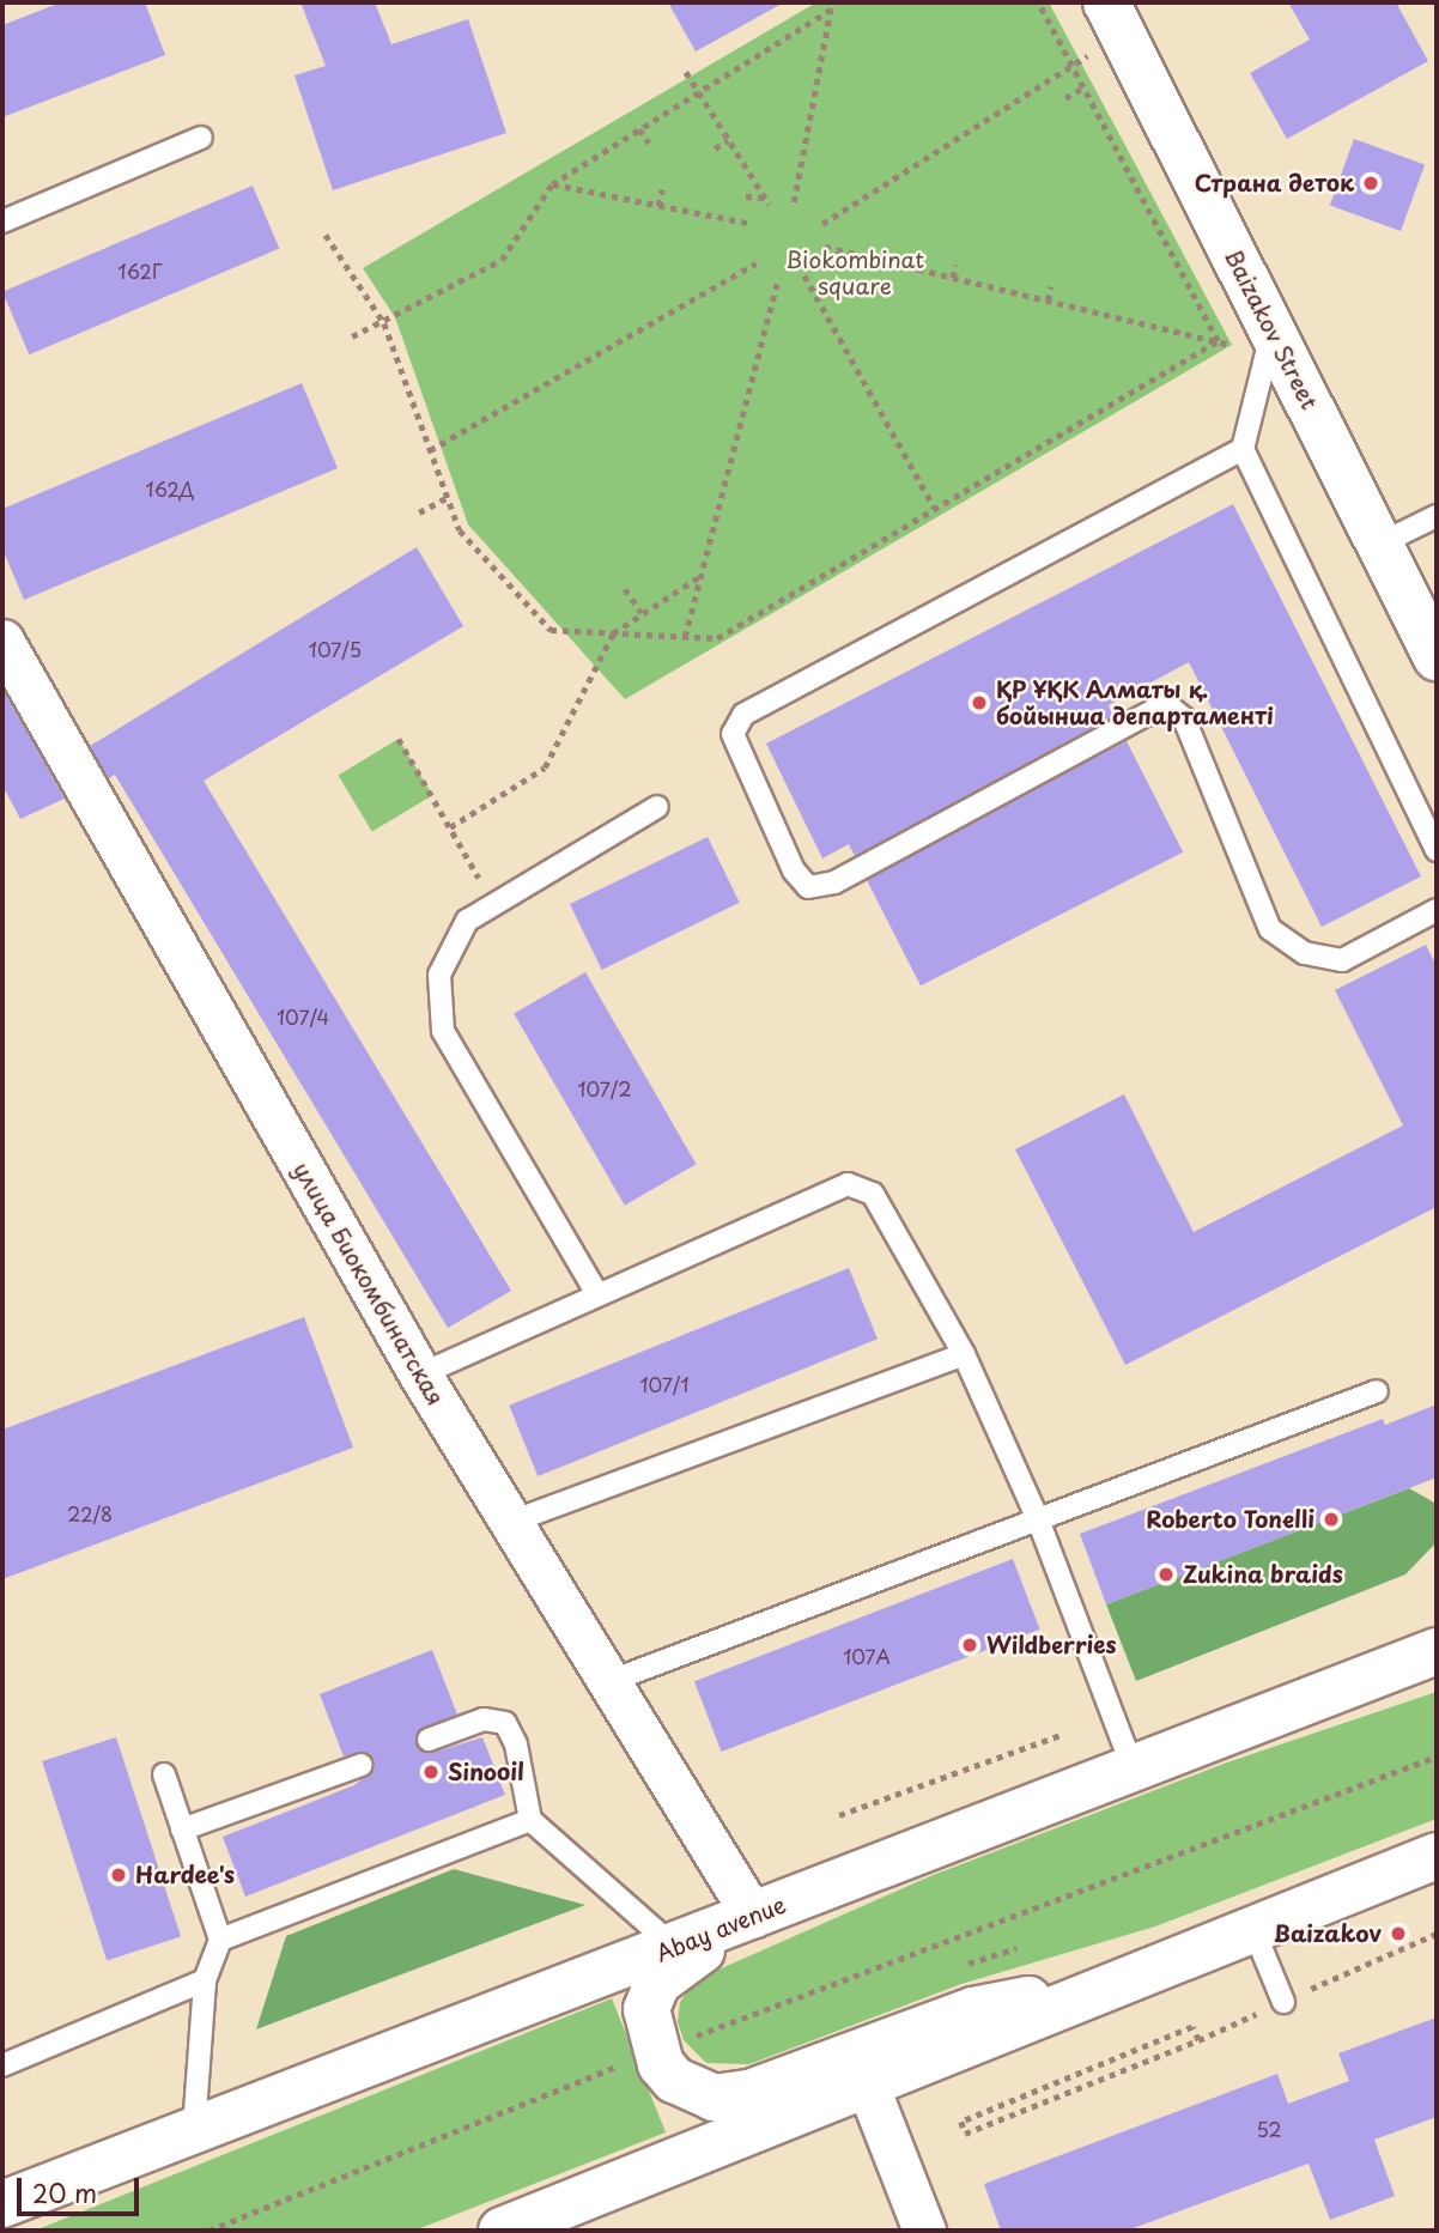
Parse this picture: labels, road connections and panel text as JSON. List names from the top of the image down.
{
  "streets": {
    "main road": ["Baizakov Street", "Abay avenue"],
    "street": ["улица Биокомбинатская"]
  },
  "crossings": [
    ["улица Биокомбинатская", "Abay avenue"]
  ],
  "parks": ["Biokombinat square"],
  "places": [
    "Страна деток",
    "ҚР ҰҚК Алматы қ. бойынша департаменті",
    "Roberto Tonelli",
    "Zukina braids",
    "Wildberries",
    "Sinooil",
    "Hardee's",
    "Baizakov"
  ],
  "house_numbers": [
    "162Г",
    "162Д",
    "107/5",
    "107/4",
    "107/2",
    "107/1",
    "22/8",
    "107А",
    "52"
  ],
  "scale_bar": "20 m"
}
